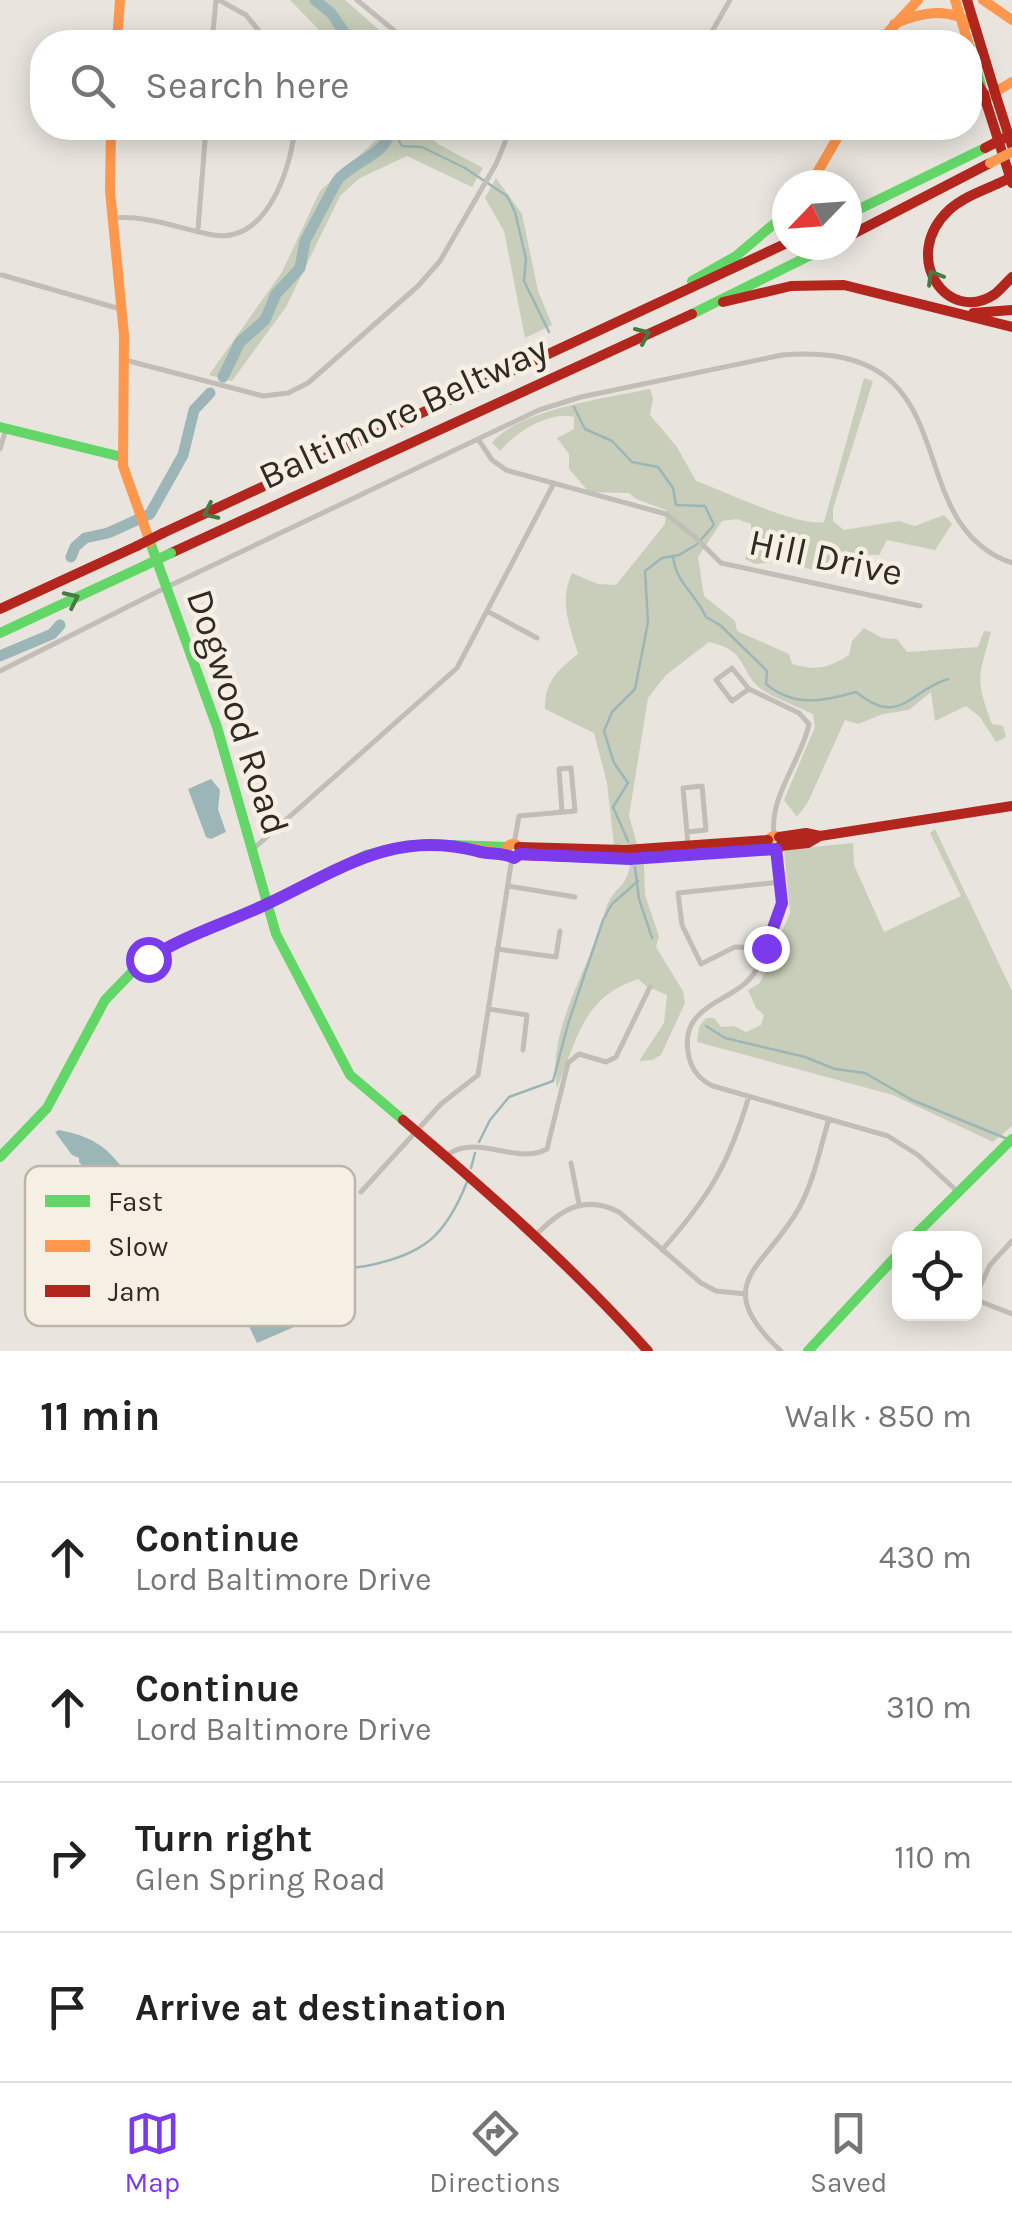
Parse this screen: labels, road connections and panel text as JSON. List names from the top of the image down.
{
  "streets": {
    "main road": ["Baltimore Beltway", "Dogwood Road"],
    "street": ["Hill Drive"]
  },
  "legend": ["Fast", "Slow", "Jam"],
  "north": "bottom left",
  "page": {
    "search": "Search here",
    "heading": ["11 min", "Walk · 850 m"],
    "list": [
      ["Continue", "Lord Baltimore Drive", "430 m"],
      ["Continue", "Lord Baltimore Drive", "310 m"],
      ["Turn right", "Glen Spring Road", "110 m"],
      "Arrive at destination"
    ],
    "nav": ["Map", "Directions", "Saved"]
  }
}
